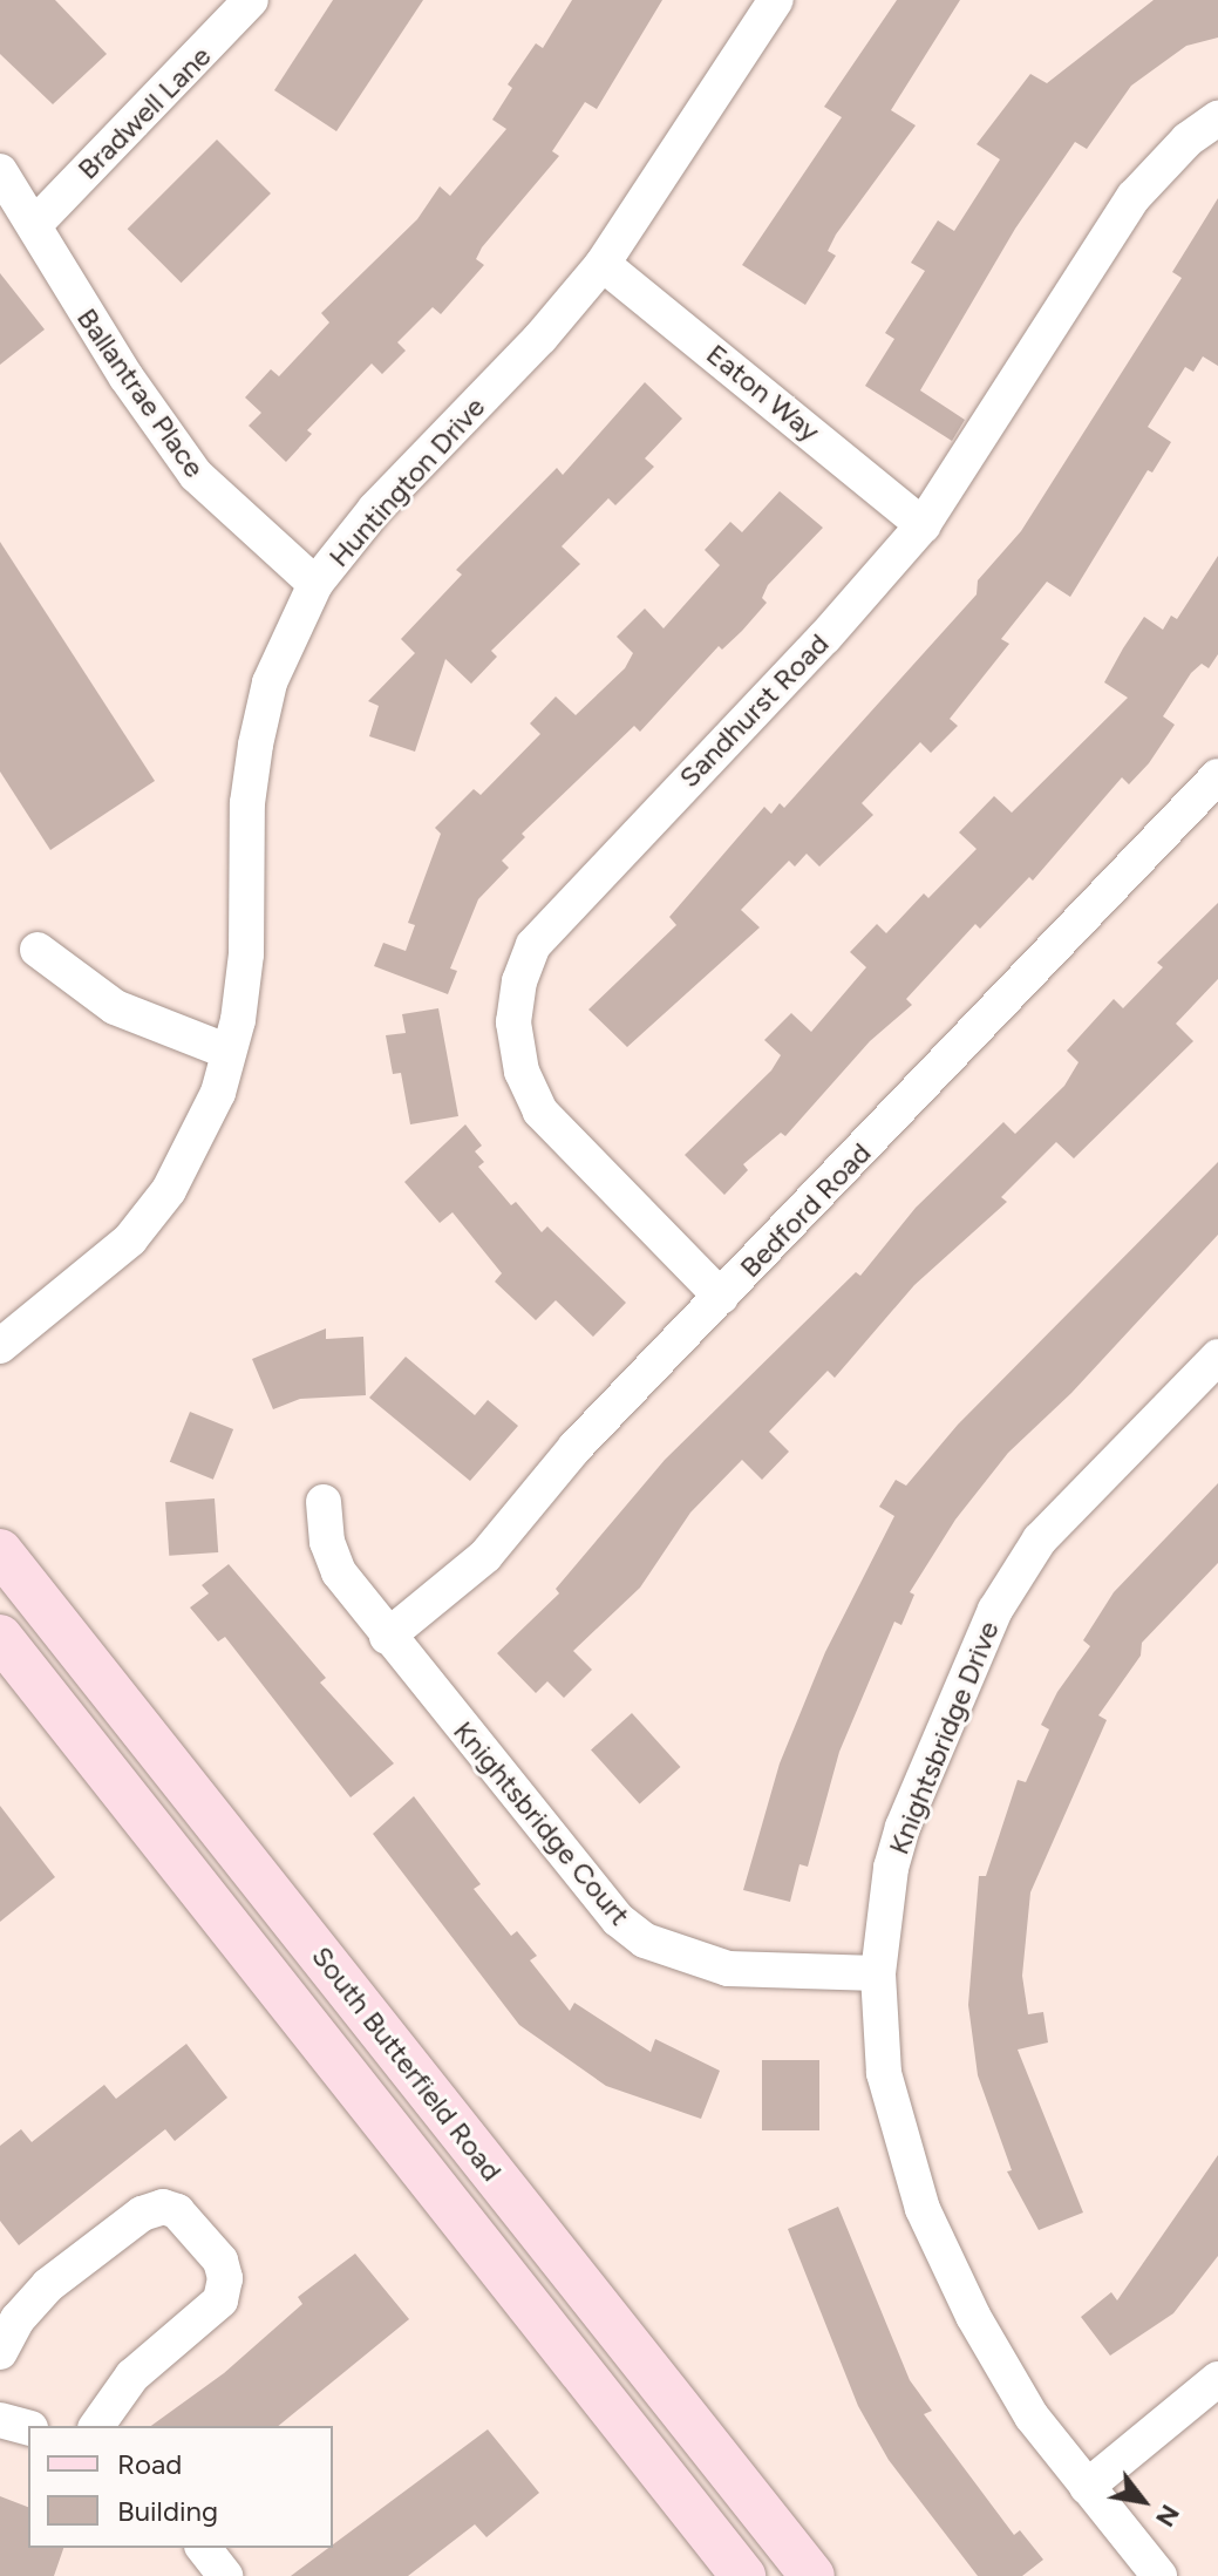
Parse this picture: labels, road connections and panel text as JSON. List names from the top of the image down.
{
  "streets": {
    "main road": ["South Butterfield Road"],
    "street": [
      "Bradwell Lane",
      "Ballantrae Place",
      "Eaton Way",
      "Huntington Drive",
      "Sandhurst Road",
      "Bedford Road",
      "Knightsbridge Drive",
      "Knightsbridge Court"
    ]
  },
  "crossings": [
    ["Bradwell Lane", "Ballantrae Place"],
    ["Ballantrae Place", "Huntington Drive"],
    ["Eaton Way", "Huntington Drive"],
    ["Eaton Way", "Sandhurst Road"],
    ["Sandhurst Road", "Bedford Road"],
    ["Bedford Road", "Knightsbridge Court"],
    ["Knightsbridge Drive", "Knightsbridge Court"]
  ],
  "legend": ["Road", "Building"],
  "north": "bottom right"
}
